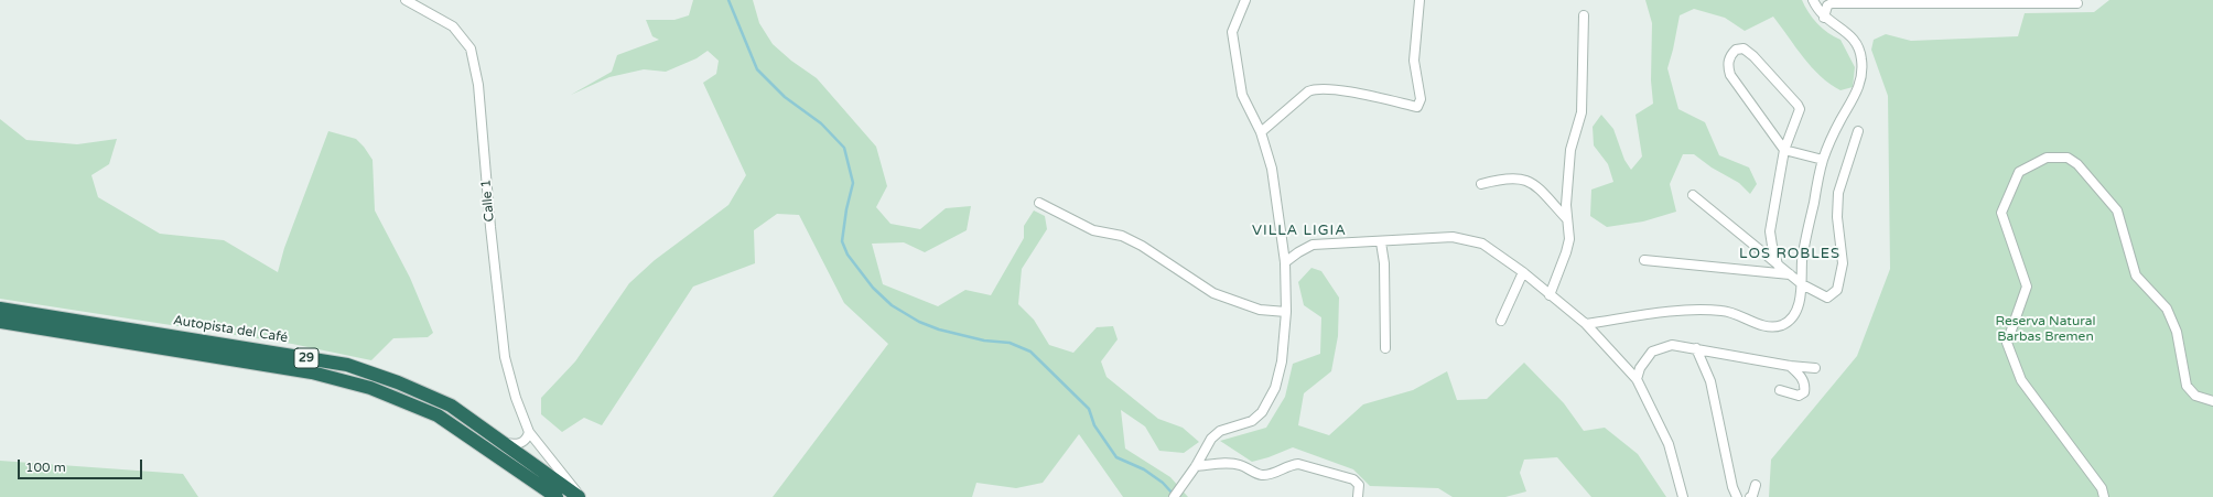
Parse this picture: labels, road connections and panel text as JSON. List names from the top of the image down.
{
  "streets": {
    "highway": ["Autopista del Café", "29"],
    "street": ["Calle 1"]
  },
  "crossings": [
    ["Calle 1", "Autopista del Café"]
  ],
  "districts": ["VILLA LIGIA", "LOS ROBLES"],
  "parks": ["Reserva Natural Barbas Bremen"],
  "scale_bar": "100 m"
}
